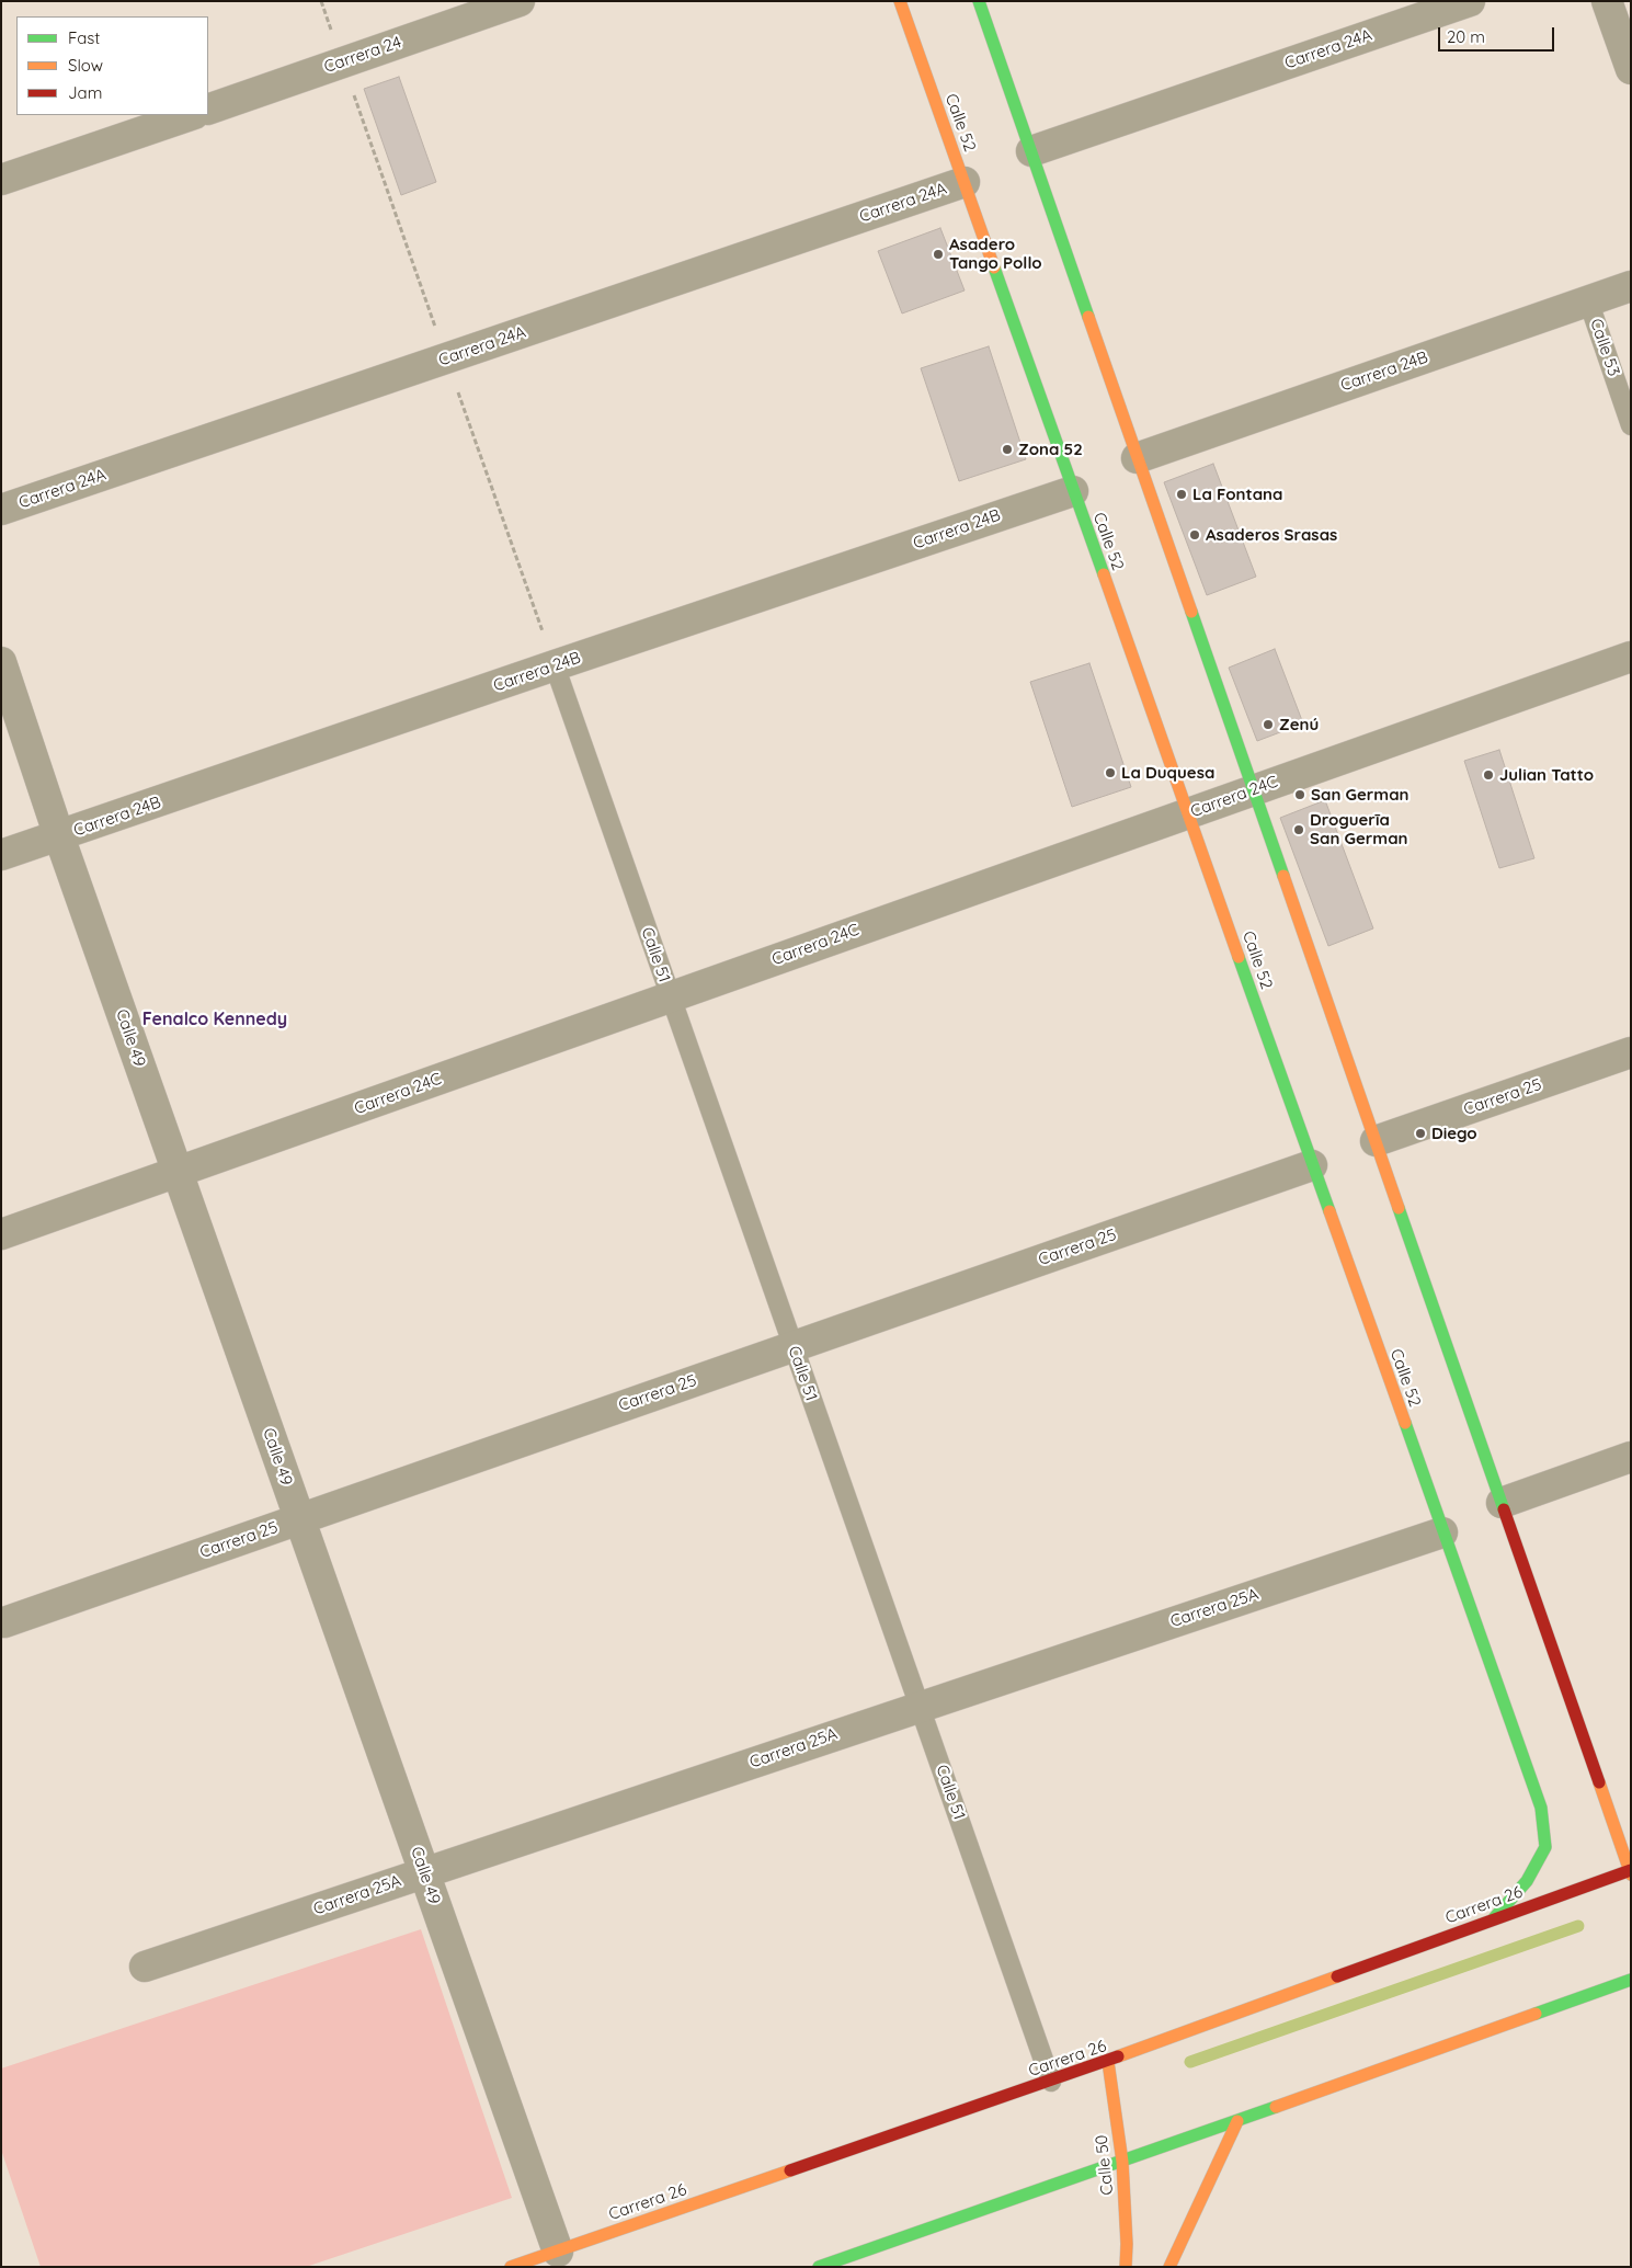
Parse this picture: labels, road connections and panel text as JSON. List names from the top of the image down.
{
  "streets": {
    "street": [
      "Carrera 24A",
      "Carrera 24",
      "Calle 52",
      "Carrera 24B",
      "Carrera 24C",
      "Calle 49",
      "Carrera 25",
      "Carrera 25A",
      "Carrera 26",
      "Calle 50"
    ],
    "lane": ["Calle 53", "Calle 51"]
  },
  "crossings": [
    ["Carrera 24A", "Calle 52"],
    ["Calle 52", "Carrera 24B"],
    ["Calle 52", "Carrera 24C"],
    ["Calle 52", "Carrera 25"],
    ["Calle 52", "Carrera 25A"],
    ["Calle 52", "Carrera 26"],
    ["Calle 53", "Carrera 24B"],
    ["Carrera 24B", "Calle 51"],
    ["Carrera 24B", "Calle 49"],
    ["Carrera 24C", "Calle 51"],
    ["Carrera 24C", "Calle 49"],
    ["Calle 51", "Carrera 25"],
    ["Calle 51", "Carrera 25A"],
    ["Calle 51", "Carrera 26"],
    ["Calle 49", "Carrera 25"],
    ["Calle 49", "Carrera 25A"],
    ["Calle 49", "Carrera 26"],
    ["Carrera 26", "Calle 50"]
  ],
  "districts": ["Fenalco Kennedy"],
  "places": [
    "Asadero Tango Pollo",
    "Zona 52",
    "La Fontana",
    "Asaderos Srasas",
    "Zenú",
    "La Duquesa",
    "Julian Tatto",
    "San German",
    "Droguerīa San German",
    "Diego"
  ],
  "legend": ["Fast", "Slow", "Jam"],
  "scale_bar": "20 m"
}
